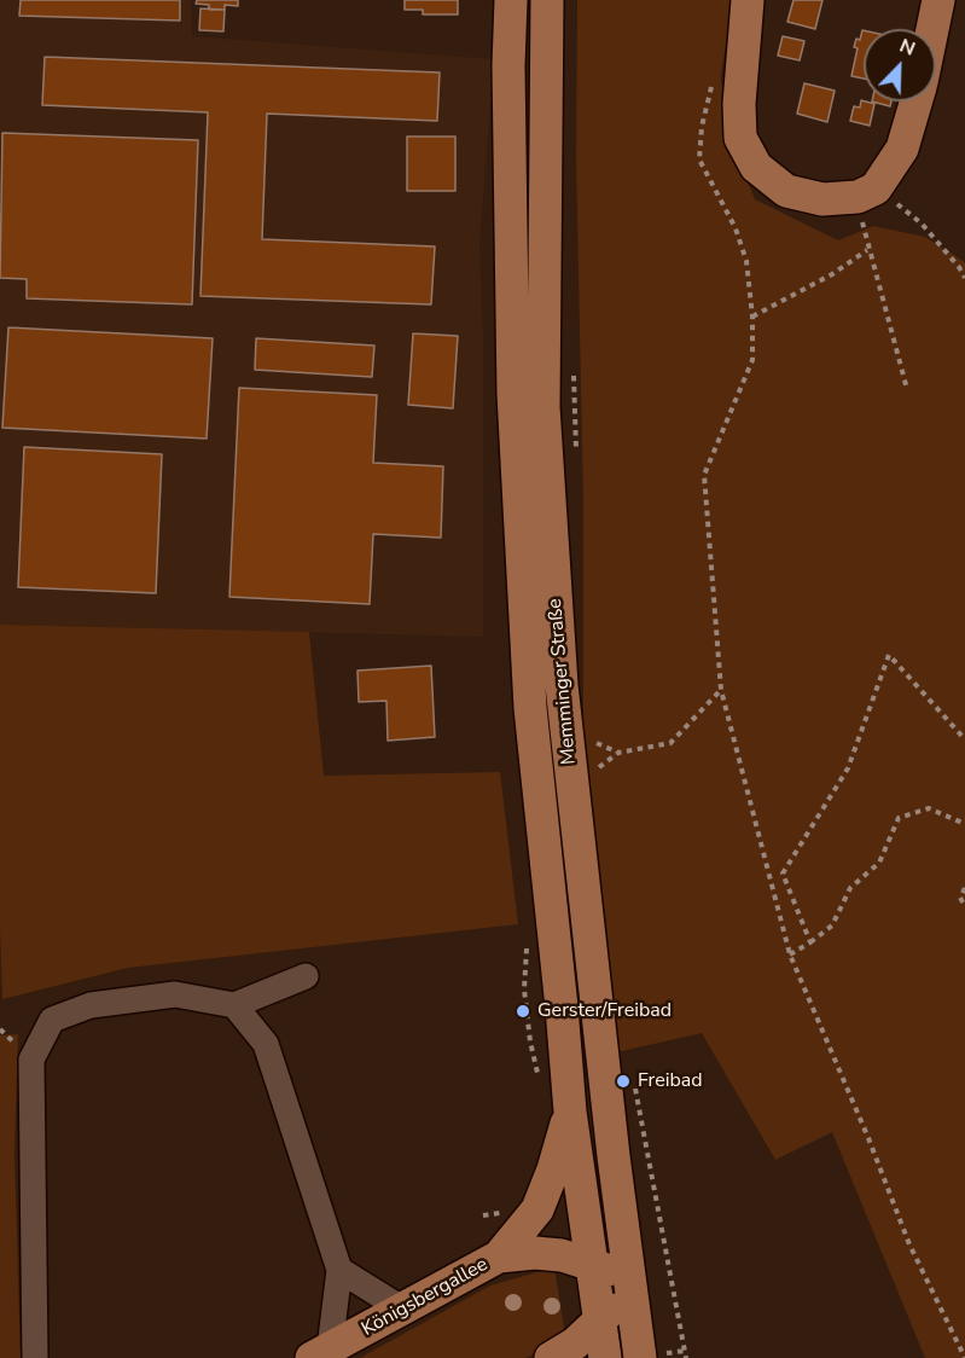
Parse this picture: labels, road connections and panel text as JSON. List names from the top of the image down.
{
  "streets": {
    "main road": ["Memminger Straße", "Königsbergallee"]
  },
  "places": ["Gerster/Freibad", "Freibad"],
  "north": "top right"
}
